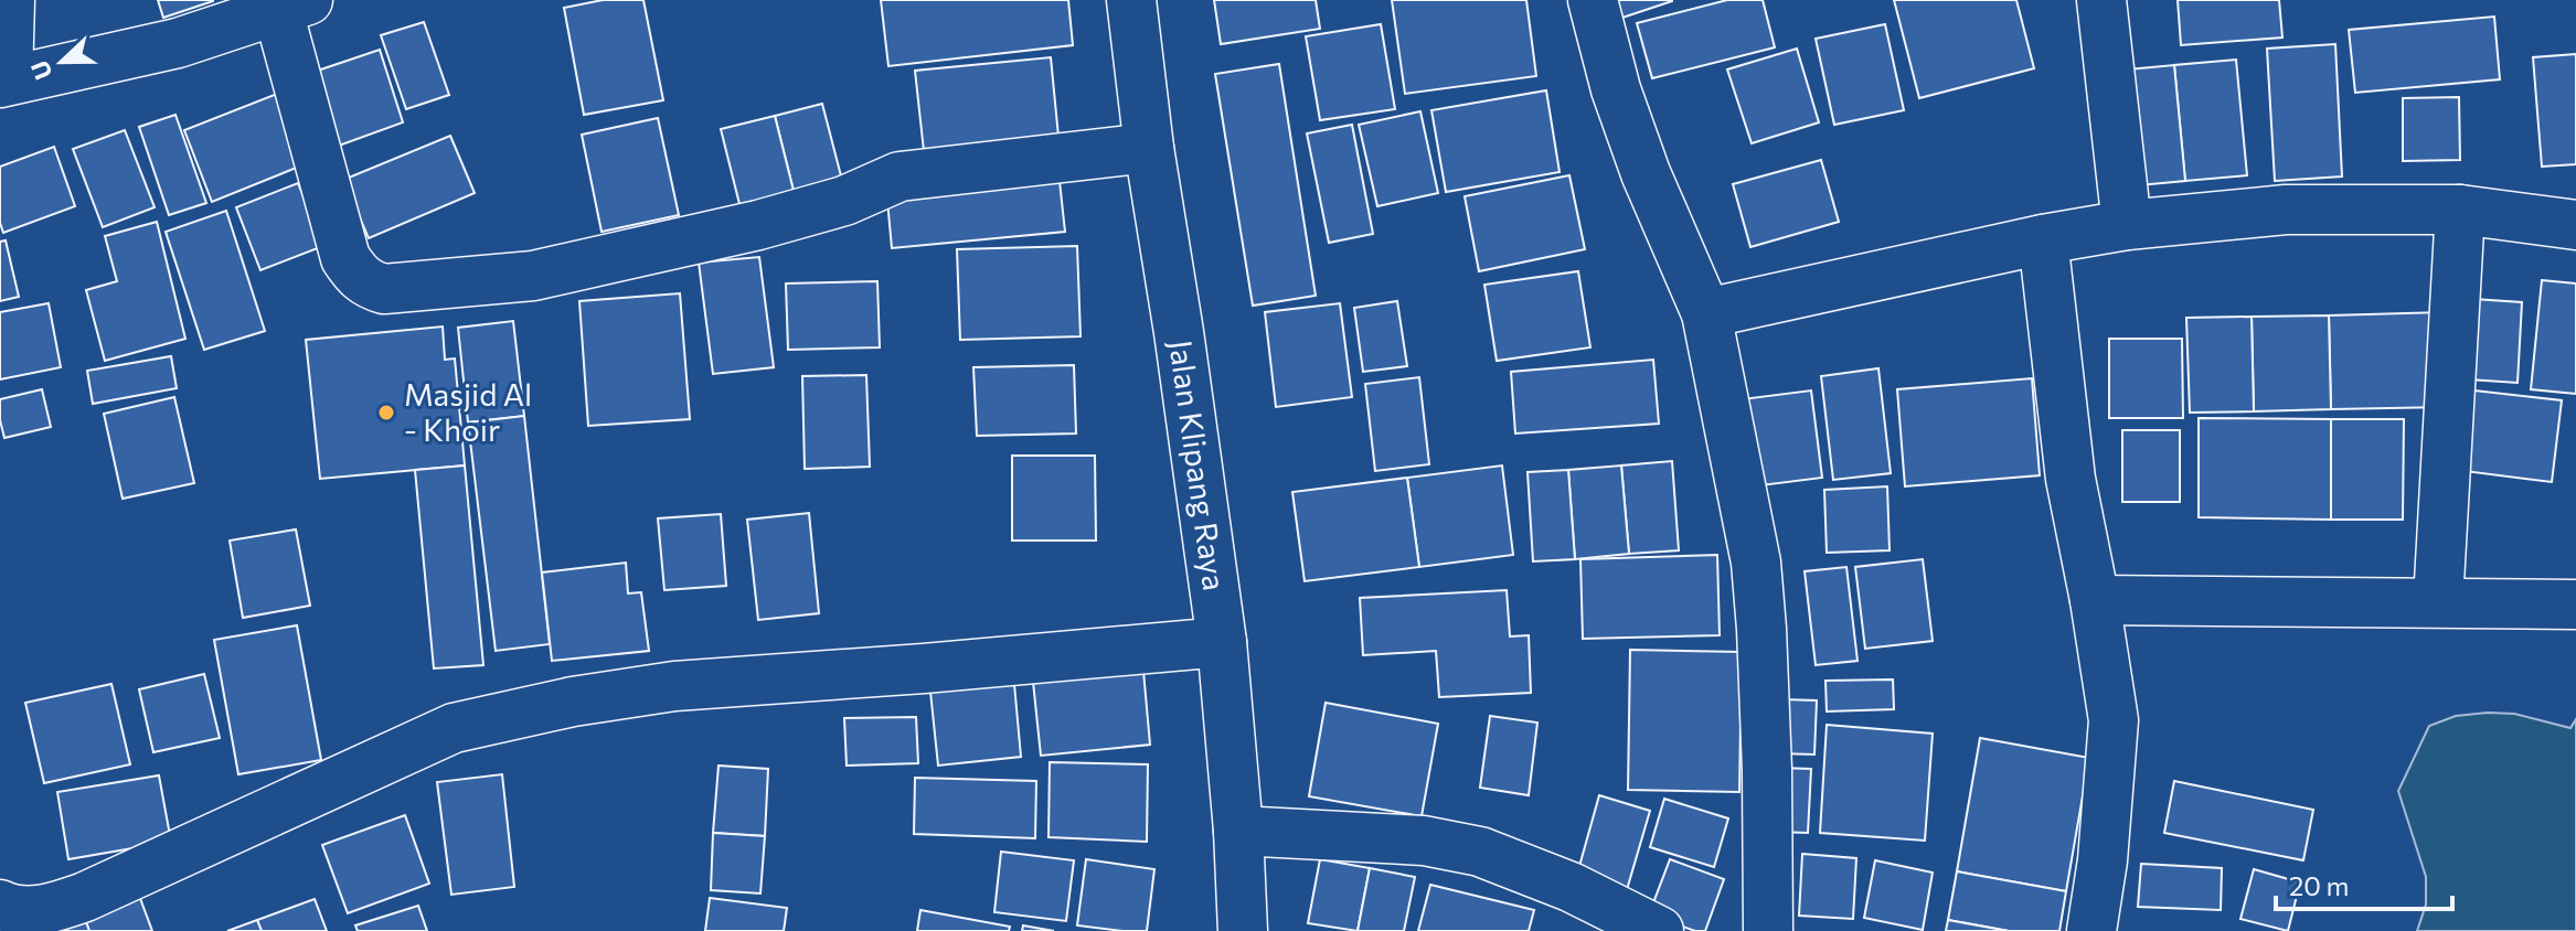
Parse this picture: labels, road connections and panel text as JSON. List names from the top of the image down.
{
  "streets": {
    "street": ["Jalan Klipang Raya"]
  },
  "places": ["Masjid Al - Khoir"],
  "scale_bar": "20 m",
  "north": "left"
}
